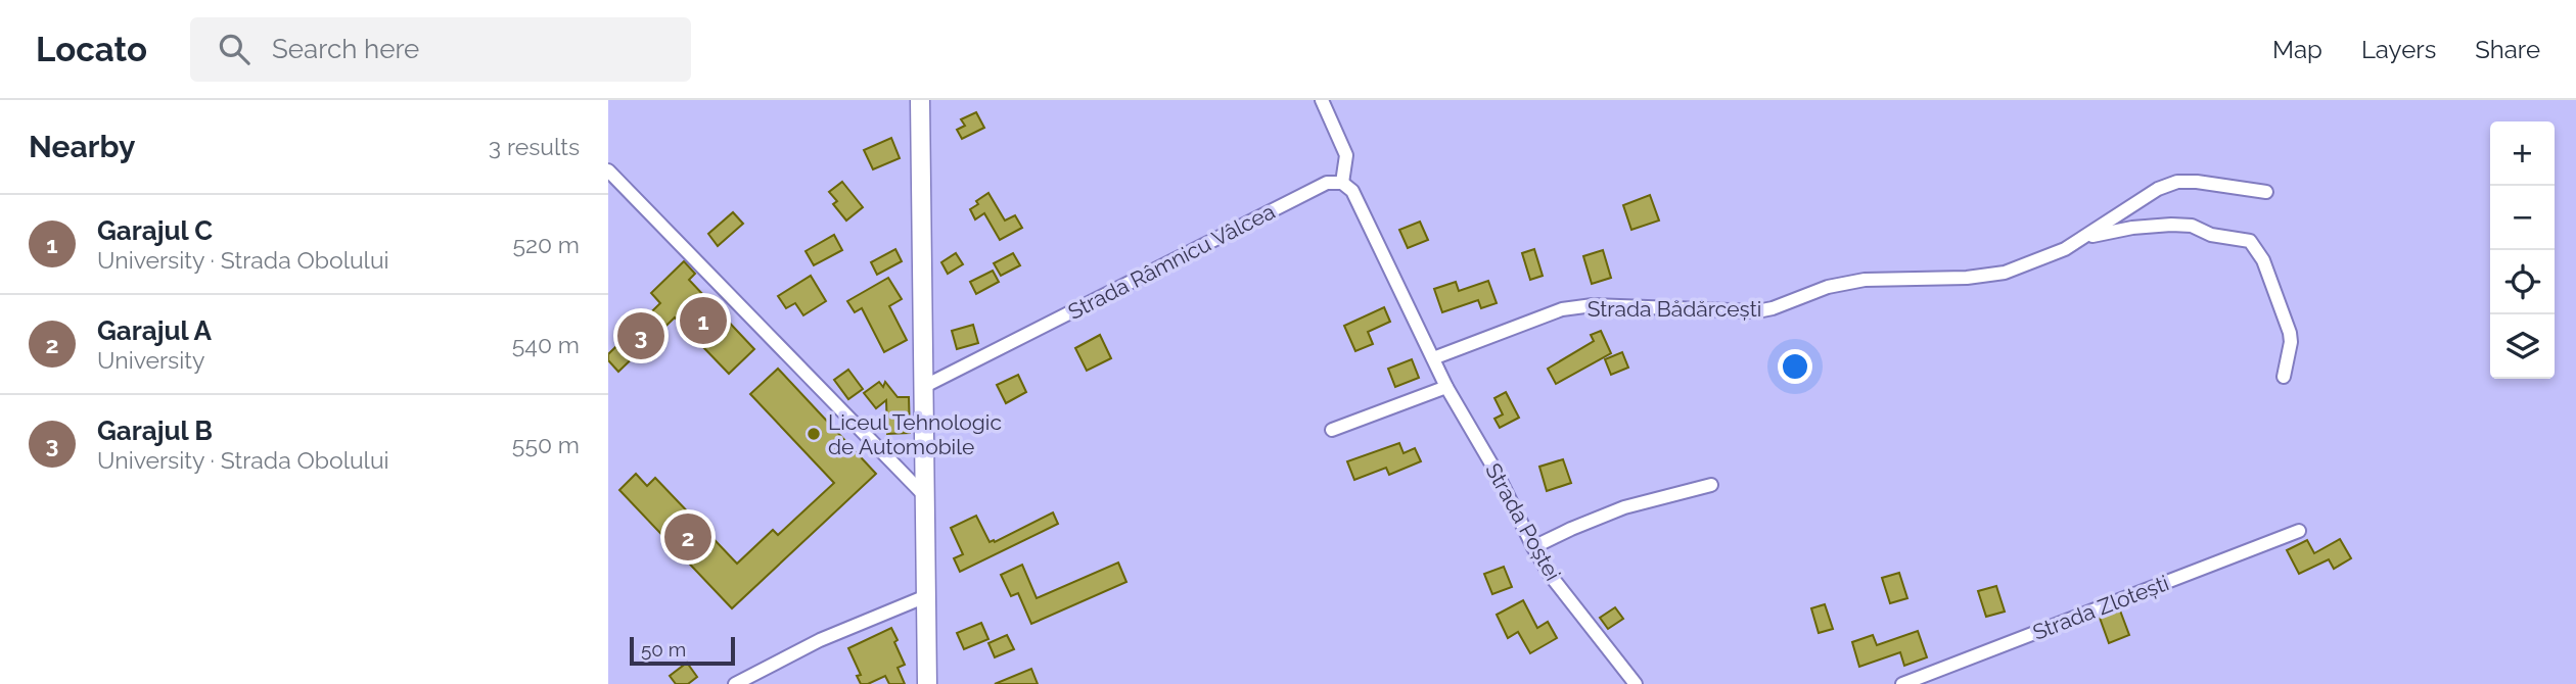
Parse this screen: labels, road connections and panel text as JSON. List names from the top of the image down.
{
  "streets": {
    "street": [
      "Strada Râmnicu Vâlcea",
      "Strada Bădărcești",
      "Strada Poștei",
      "Strada Zlotești"
    ]
  },
  "crossings": [
    ["Strada Râmnicu Vâlcea", "Strada Poștei"],
    ["Strada Bădărcești", "Strada Poștei"]
  ],
  "places": ["Liceul Tehnologic de Automobile"],
  "scale_bar": "50 m",
  "page": {
    "header": "Locato",
    "search": "Search here",
    "nav": ["Map", "Layers", "Share"],
    "heading": ["Nearby", "3 results"],
    "map_buttons": ["+", "−"],
    "list": [
      {
        "mark": "1",
        "name": "Garajul C",
        "note": "University · Strada Obolului",
        "value": "520 m"
      },
      {
        "mark": "2",
        "name": "Garajul A",
        "note": "University",
        "value": "540 m"
      },
      {
        "mark": "3",
        "name": "Garajul B",
        "note": "University · Strada Obolului",
        "value": "550 m"
      }
    ],
    "pins": ["1", "3", "2"],
    "scale": "50 m"
  }
}
